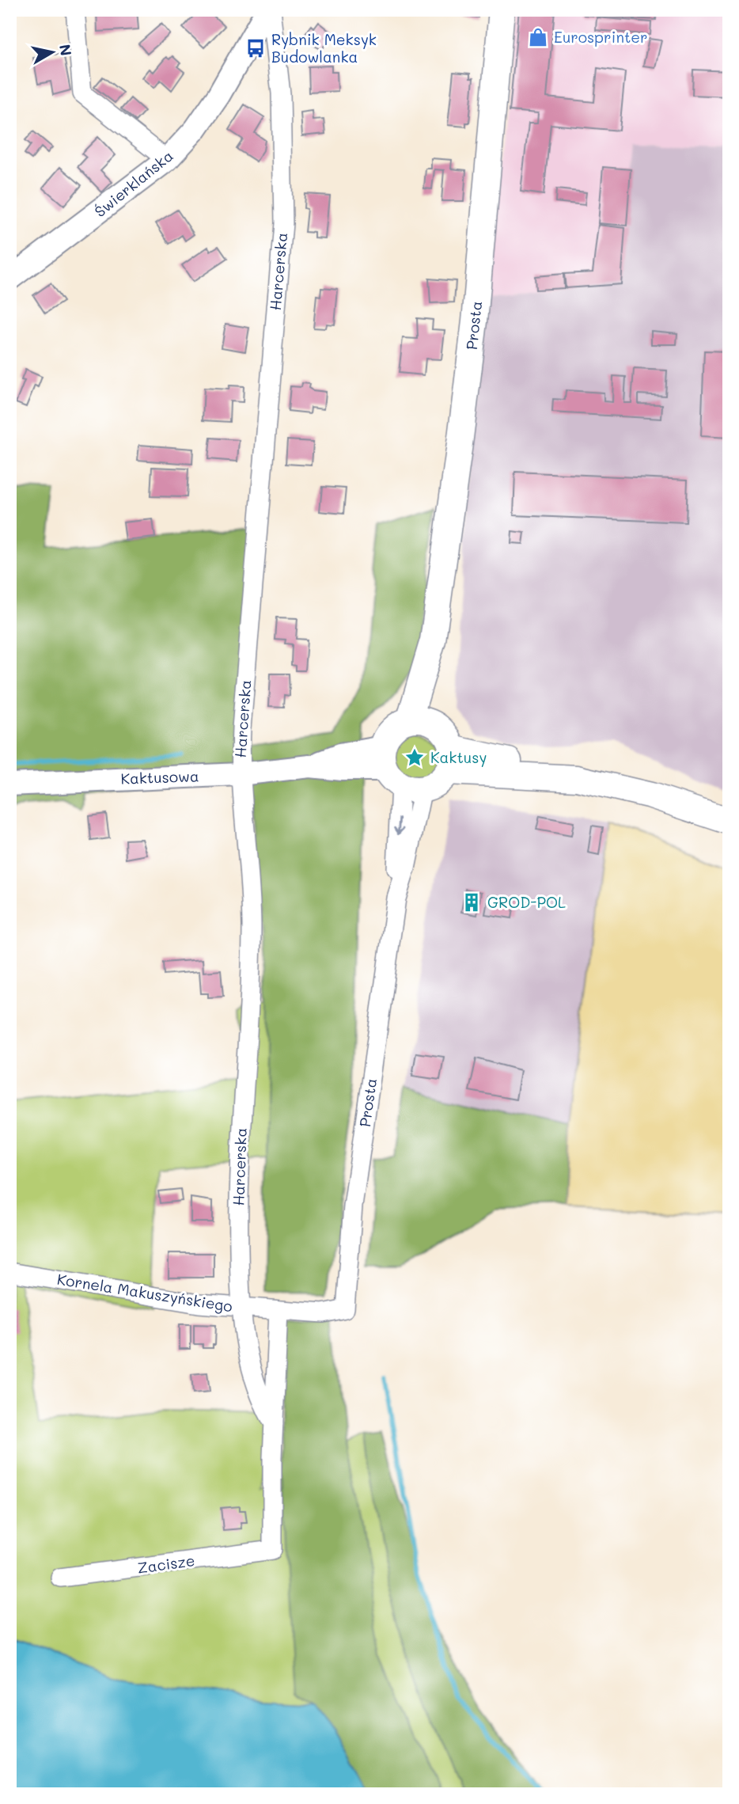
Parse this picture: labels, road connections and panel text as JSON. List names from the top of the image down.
{
  "streets": {
    "main road": ["Prosta"],
    "street": [
      "Świerklańska",
      "Harcerska",
      "Kaktusowa",
      "Kornela Makuszyńskiego",
      "Zacisze"
    ]
  },
  "crossings": [
    ["Świerklańska", "Harcerska"],
    ["Harcerska", "Kaktusowa"],
    ["Harcerska", "Kornela Makuszyńskiego"],
    ["Harcerska", "Zacisze"],
    ["Prosta", "Kaktusowa"],
    ["Prosta", "Kornela Makuszyńskiego"]
  ],
  "places": {
    "shop": ["Eurosprinter"],
    "bus stop": ["Rybnik Meksyk Budowlanka"],
    "place": ["Kaktusy"],
    "building": ["GROD-POL"]
  },
  "north": "right"
}
